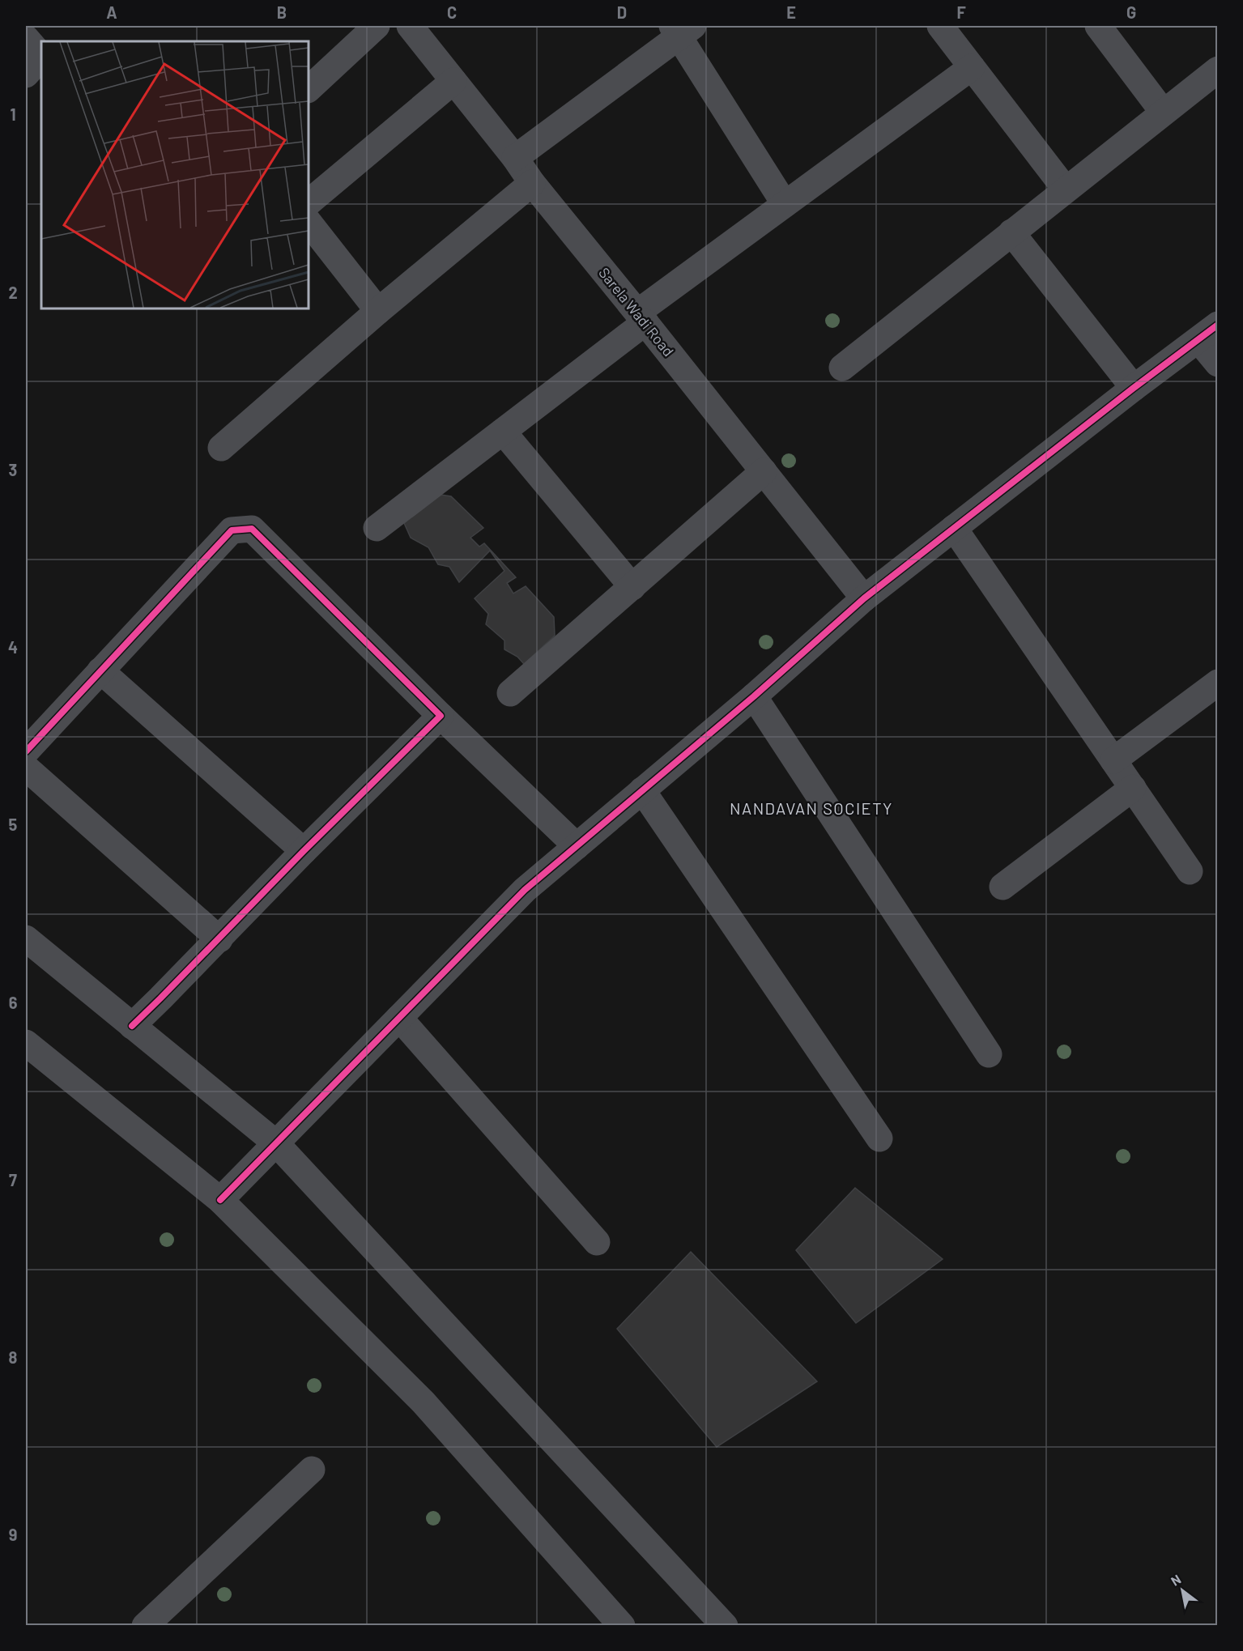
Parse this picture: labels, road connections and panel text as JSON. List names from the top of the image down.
{
  "streets": {
    "street": ["Sarela Wadi Road"]
  },
  "districts": ["NANDAVAN SOCIETY"],
  "north": "top left",
  "grid": {
    "columns": [
      "A",
      "B",
      "C",
      "D",
      "E",
      "F",
      "G"
    ],
    "rows": [
      "1",
      "2",
      "3",
      "4",
      "5",
      "6",
      "7",
      "8",
      "9"
    ]
  }
}
